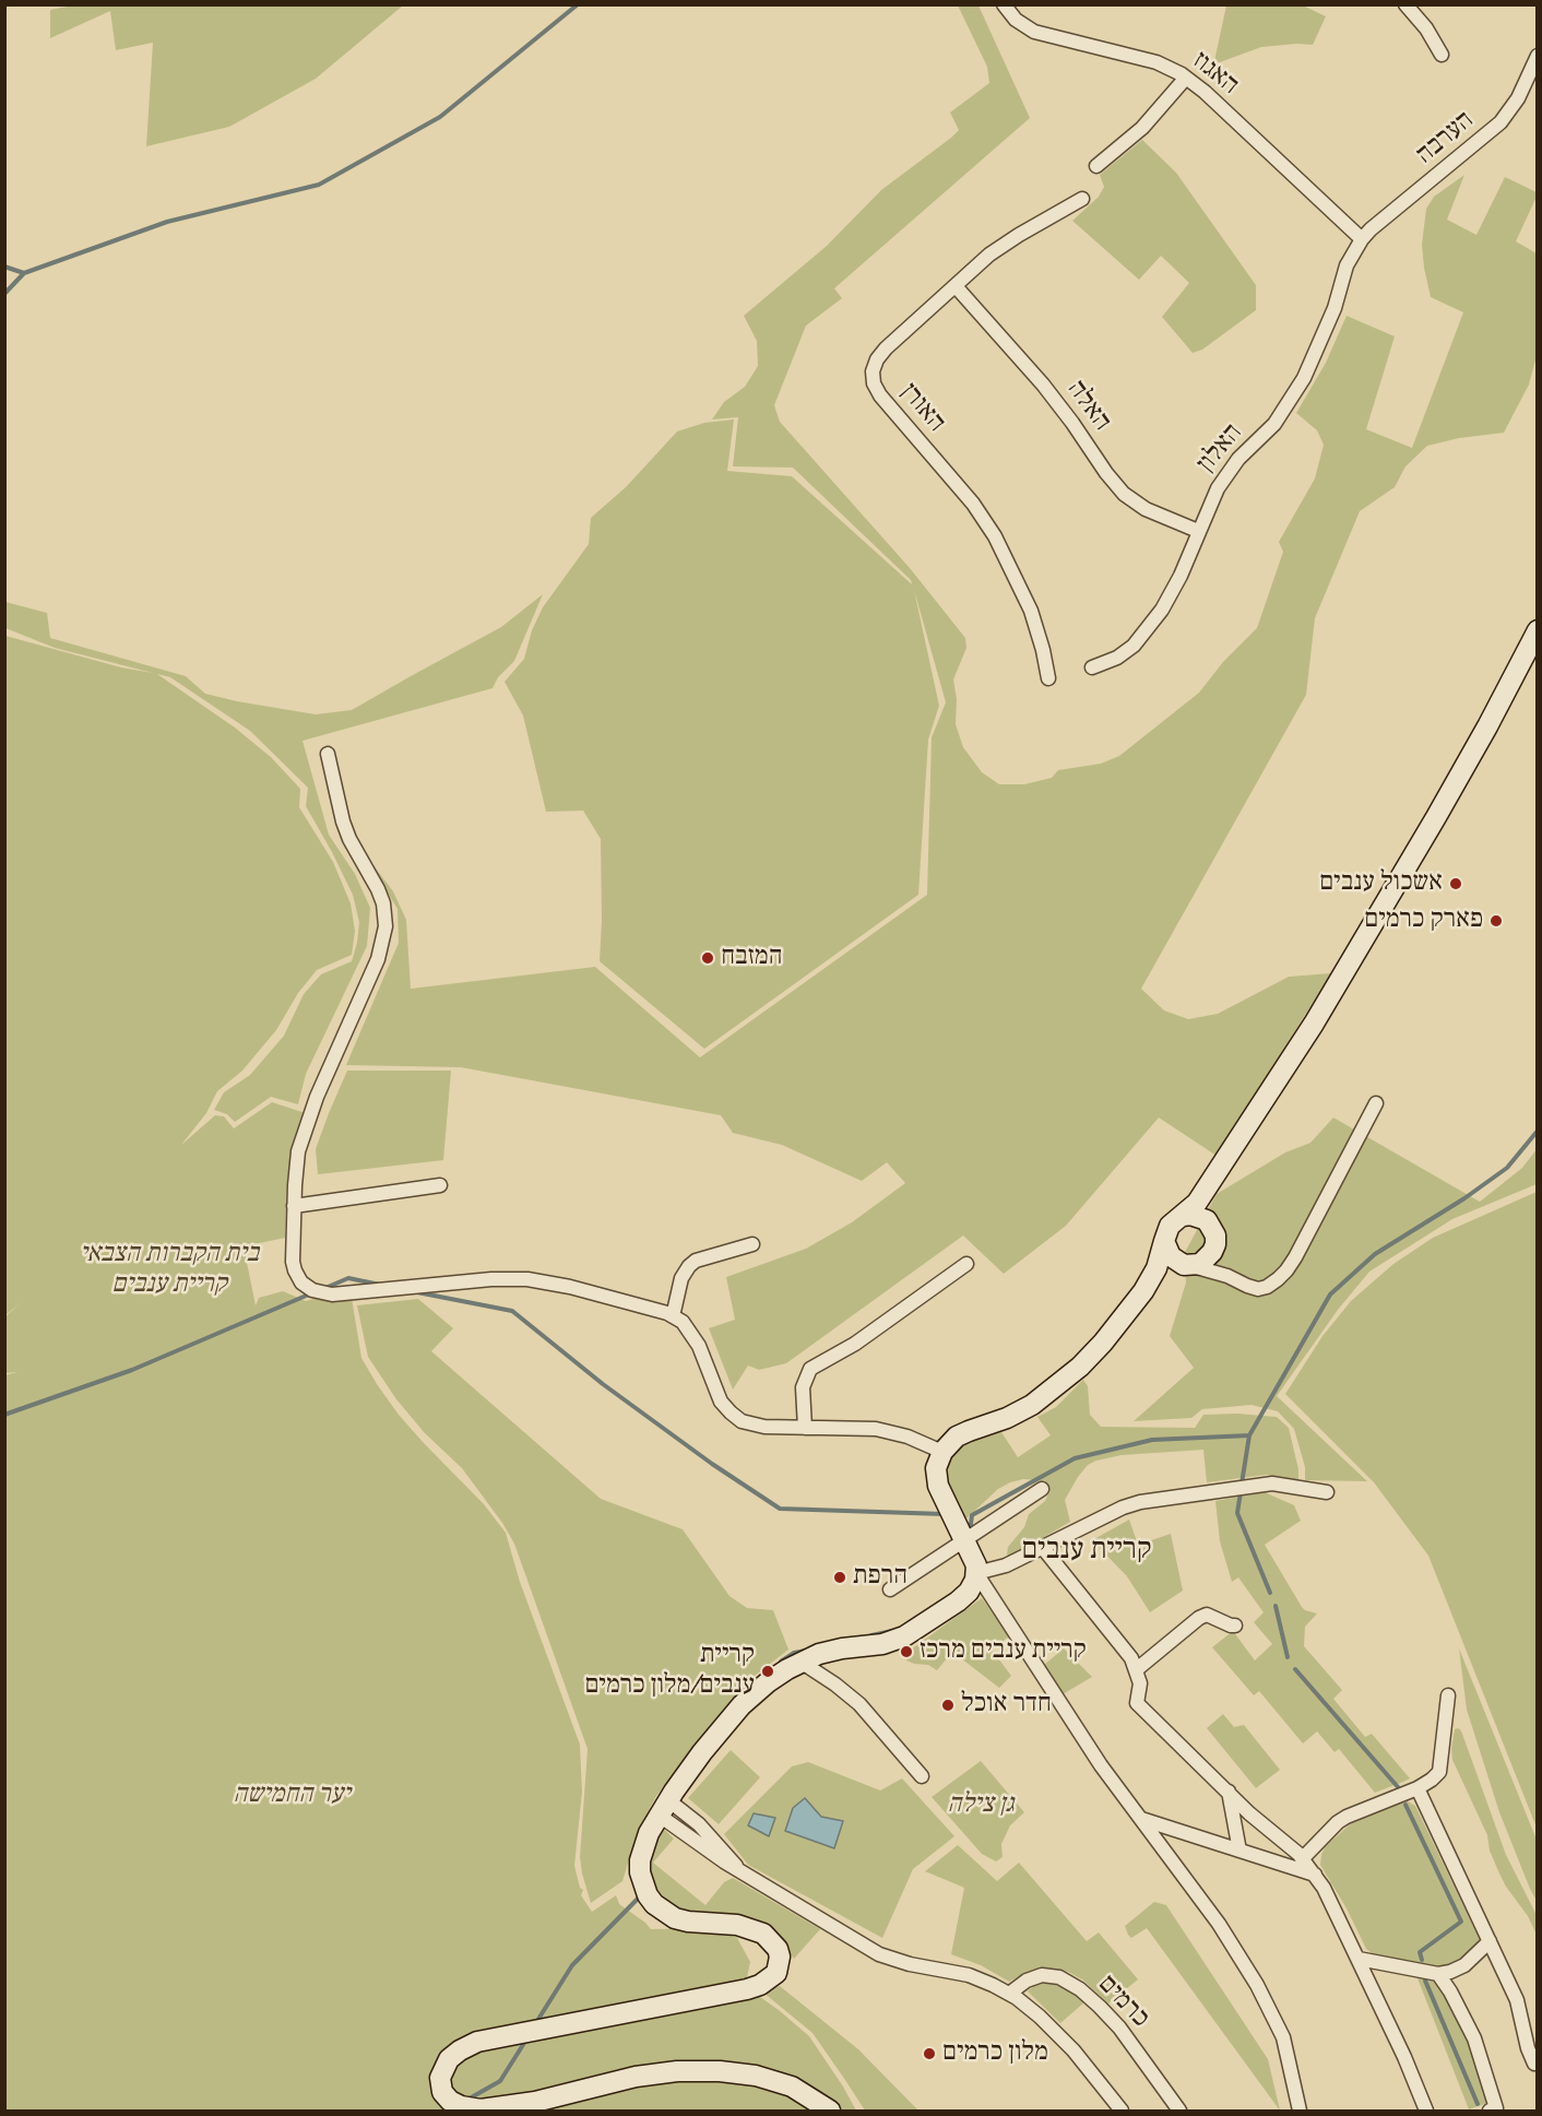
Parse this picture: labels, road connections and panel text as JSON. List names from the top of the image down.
{
  "streets": {
    "street": [
      "האגוז",
      "הערבה",
      "האלה",
      "האורן",
      "האלון",
      "כרמים"
    ]
  },
  "crossings": [
    ["האגוז", "הערבה"],
    ["האגוז", "האלון"],
    ["הערבה", "האלון"],
    ["האלה", "האורן"],
    ["האלה", "האלון"]
  ],
  "districts": ["קריית ענבים"],
  "parks": ["בית הקברות הצבאי קריית ענבים", "יער החמישה", "גן צילה"],
  "places": [
    "אשכול ענבים",
    "פארק כרמים",
    "המזבח",
    "הרפת",
    "קריית ענבים מרכז",
    "קריית ענבים/מלון כרמים",
    "חדר אוכל",
    "מלון כרמים"
  ]
}
